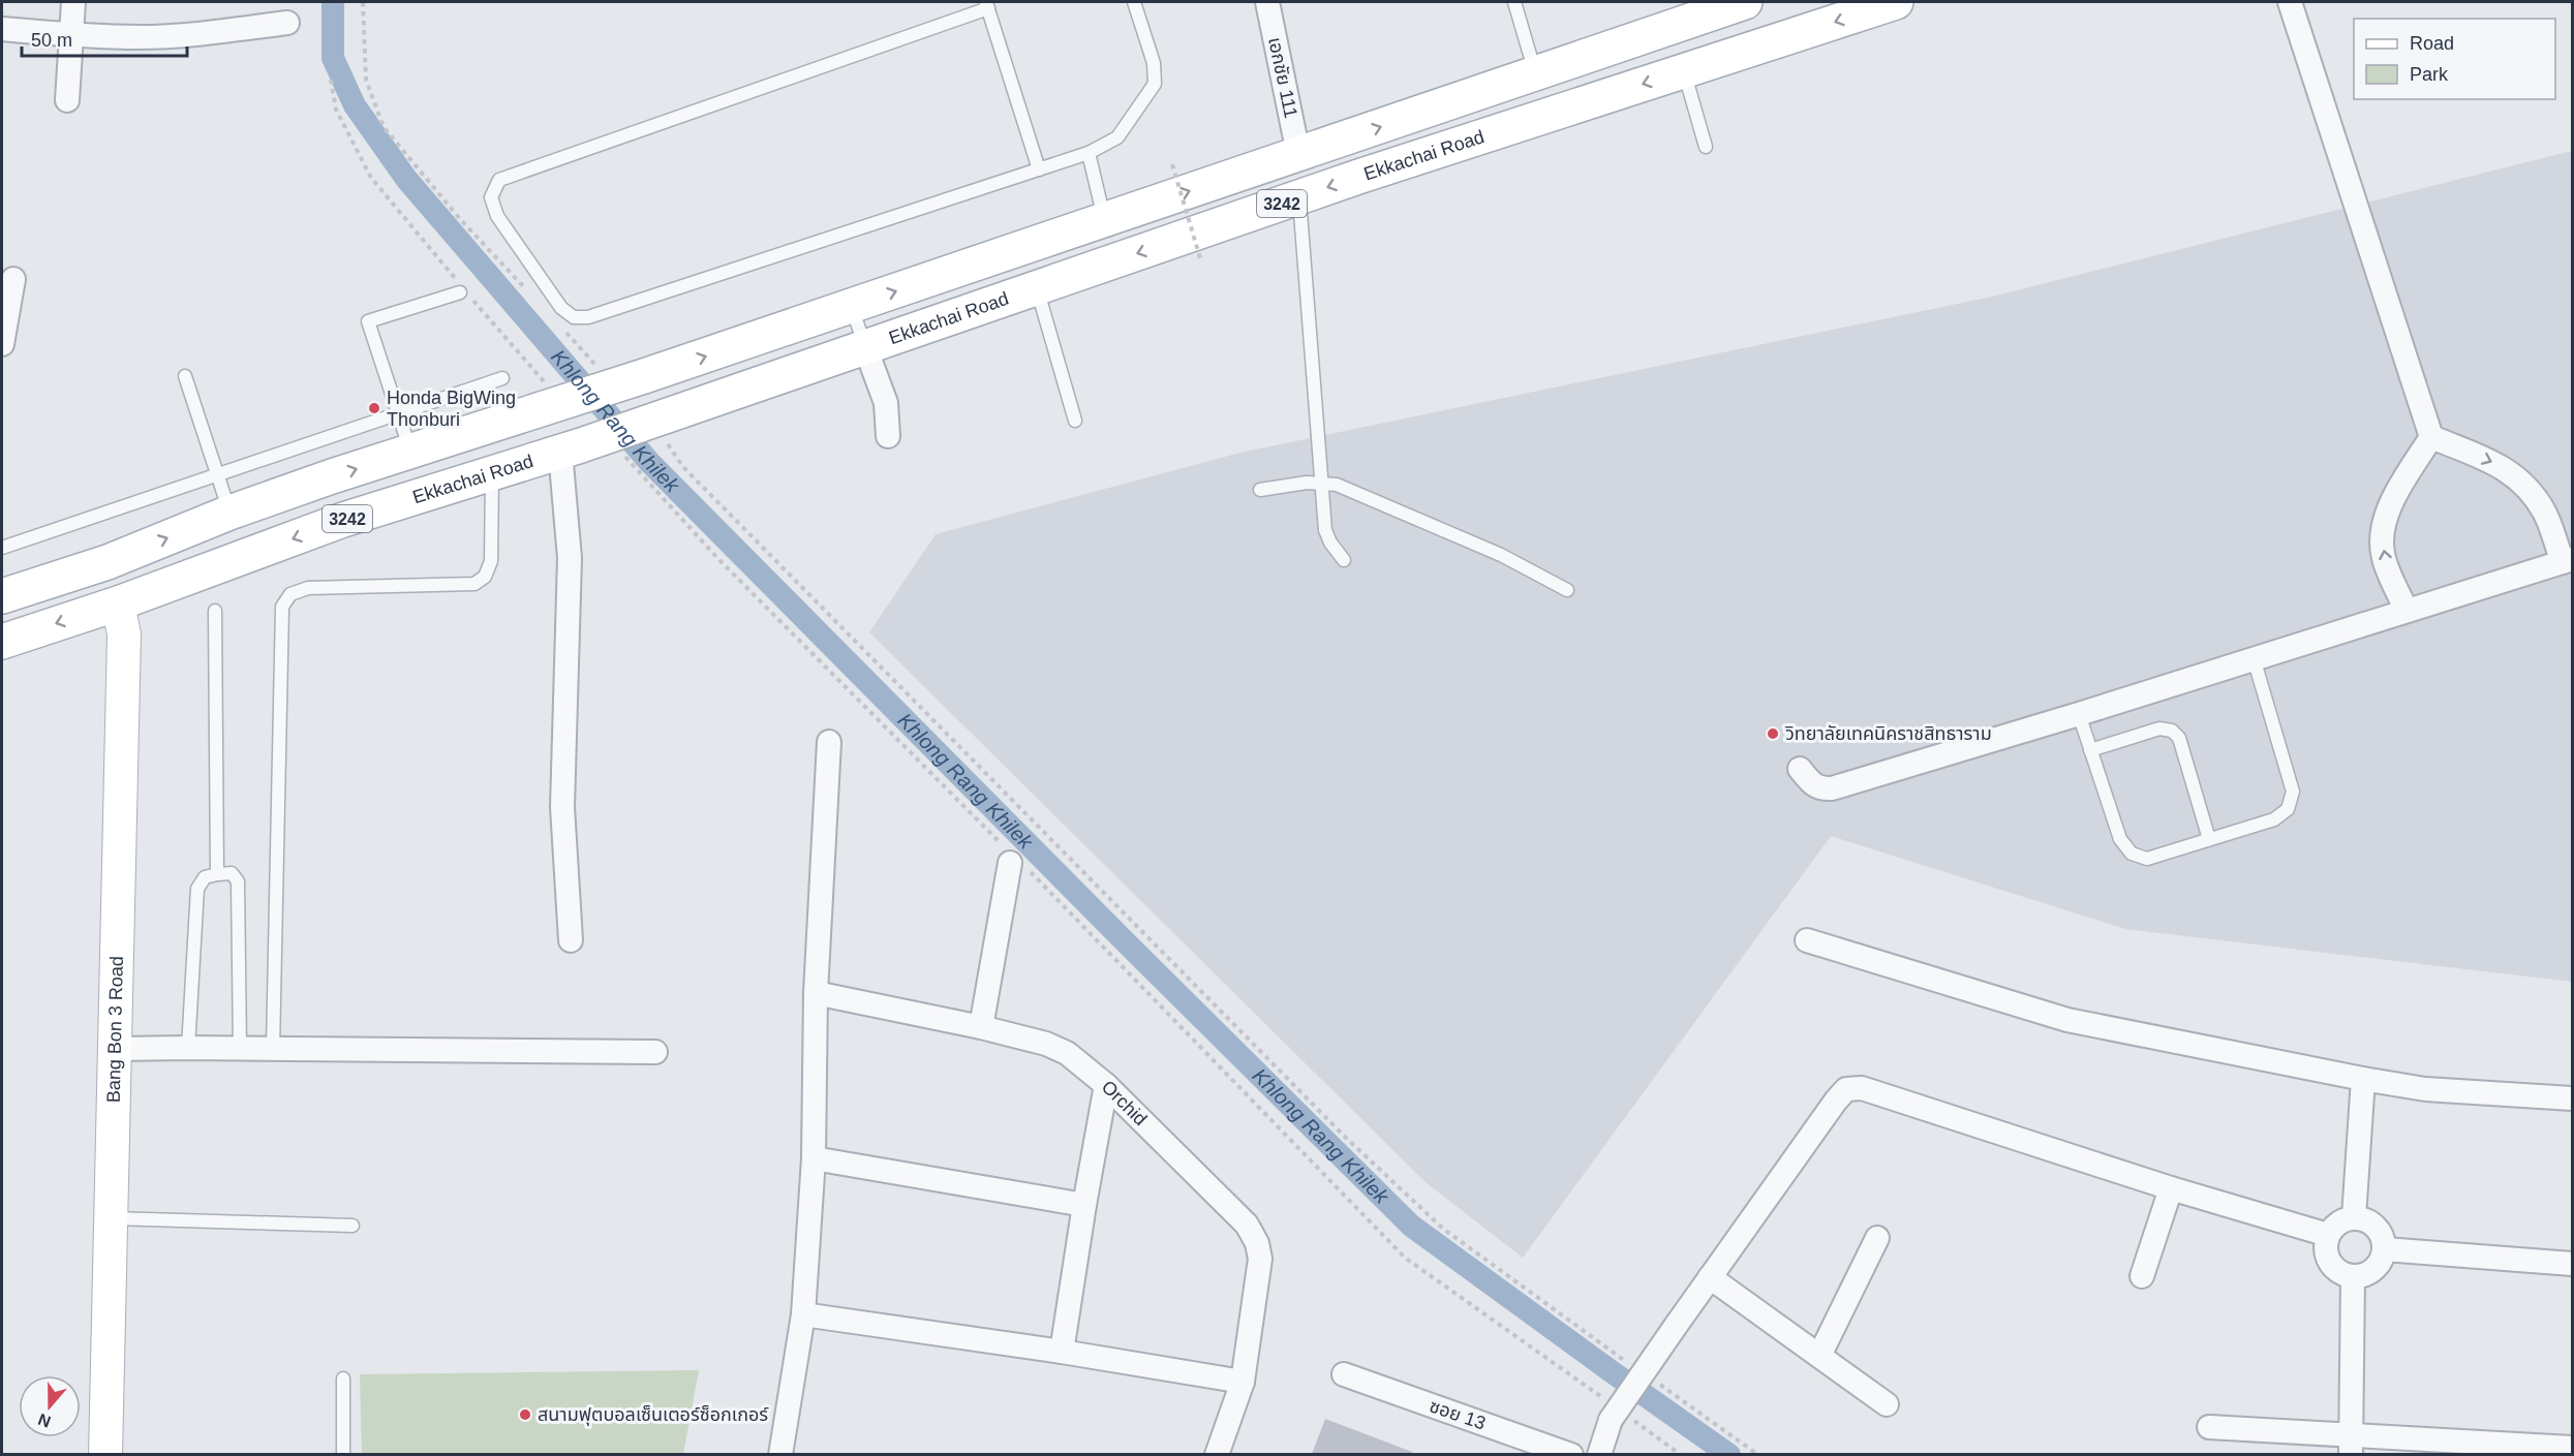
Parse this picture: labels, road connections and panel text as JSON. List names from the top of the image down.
{
  "streets": {
    "main road": ["Ekkachai Road", "3242", "Bang Bon 3 Road"],
    "street": ["เอกชัย 111", "Orchid", "ซอย 13"]
  },
  "crossings": [
    ["เอกชัย 111", "3242"],
    ["Ekkachai Road", "Bang Bon 3 Road"]
  ],
  "water": ["Khlong Rang Khilek"],
  "places": ["Honda BigWing Thonburi", "วิทยาลัยเทคนิคราชสิทธาราม", "สนามฟุตบอลเซ็นเตอร์ซ็อกเกอร์"],
  "legend": ["Road", "Park"],
  "scale_bar": "50 m",
  "north": "bottom"
}
